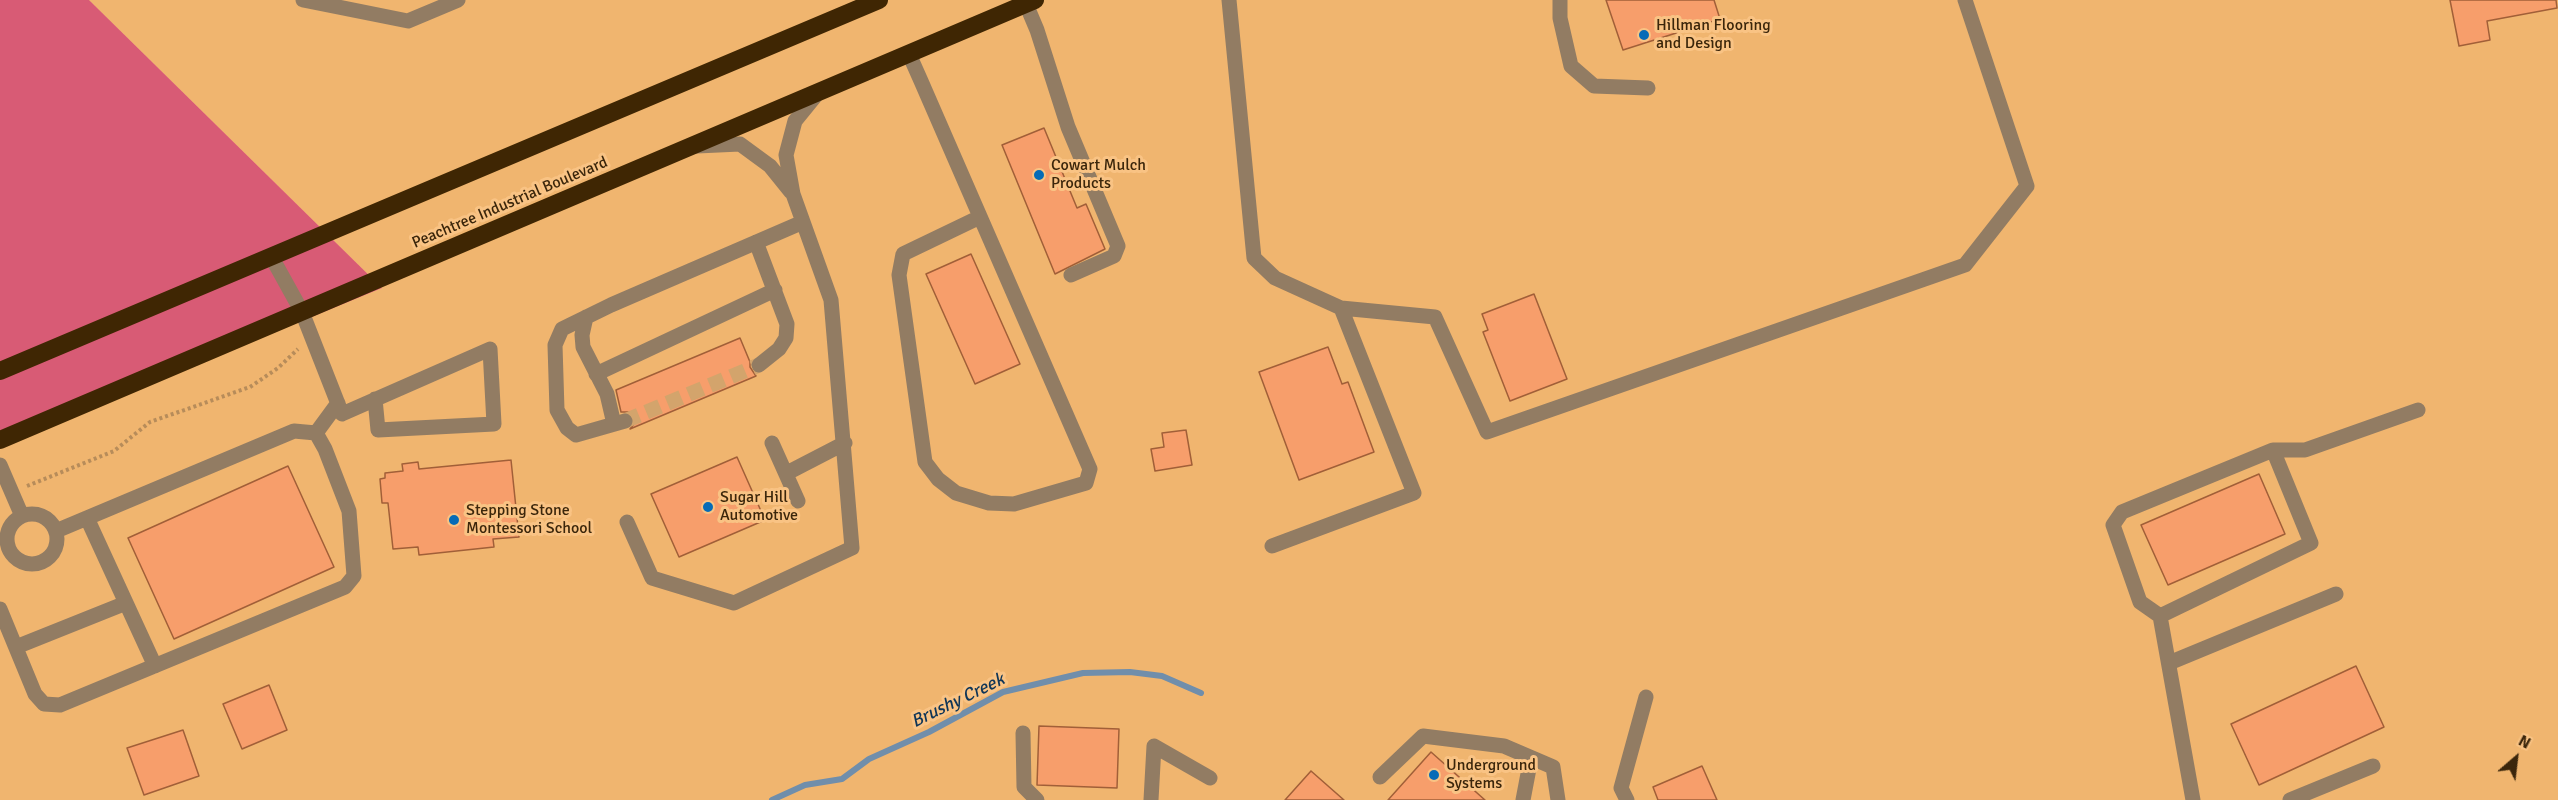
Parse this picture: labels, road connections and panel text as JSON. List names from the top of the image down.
{
  "streets": {
    "highway": ["Peachtree Industrial Boulevard"]
  },
  "water": ["Brushy Creek"],
  "places": [
    "Hillman Flooring and Design",
    "Cowart Mulch Products",
    "Sugar Hill Automotive",
    "Stepping Stone Montessori School",
    "Underground Systems"
  ],
  "north": "top right"
}
